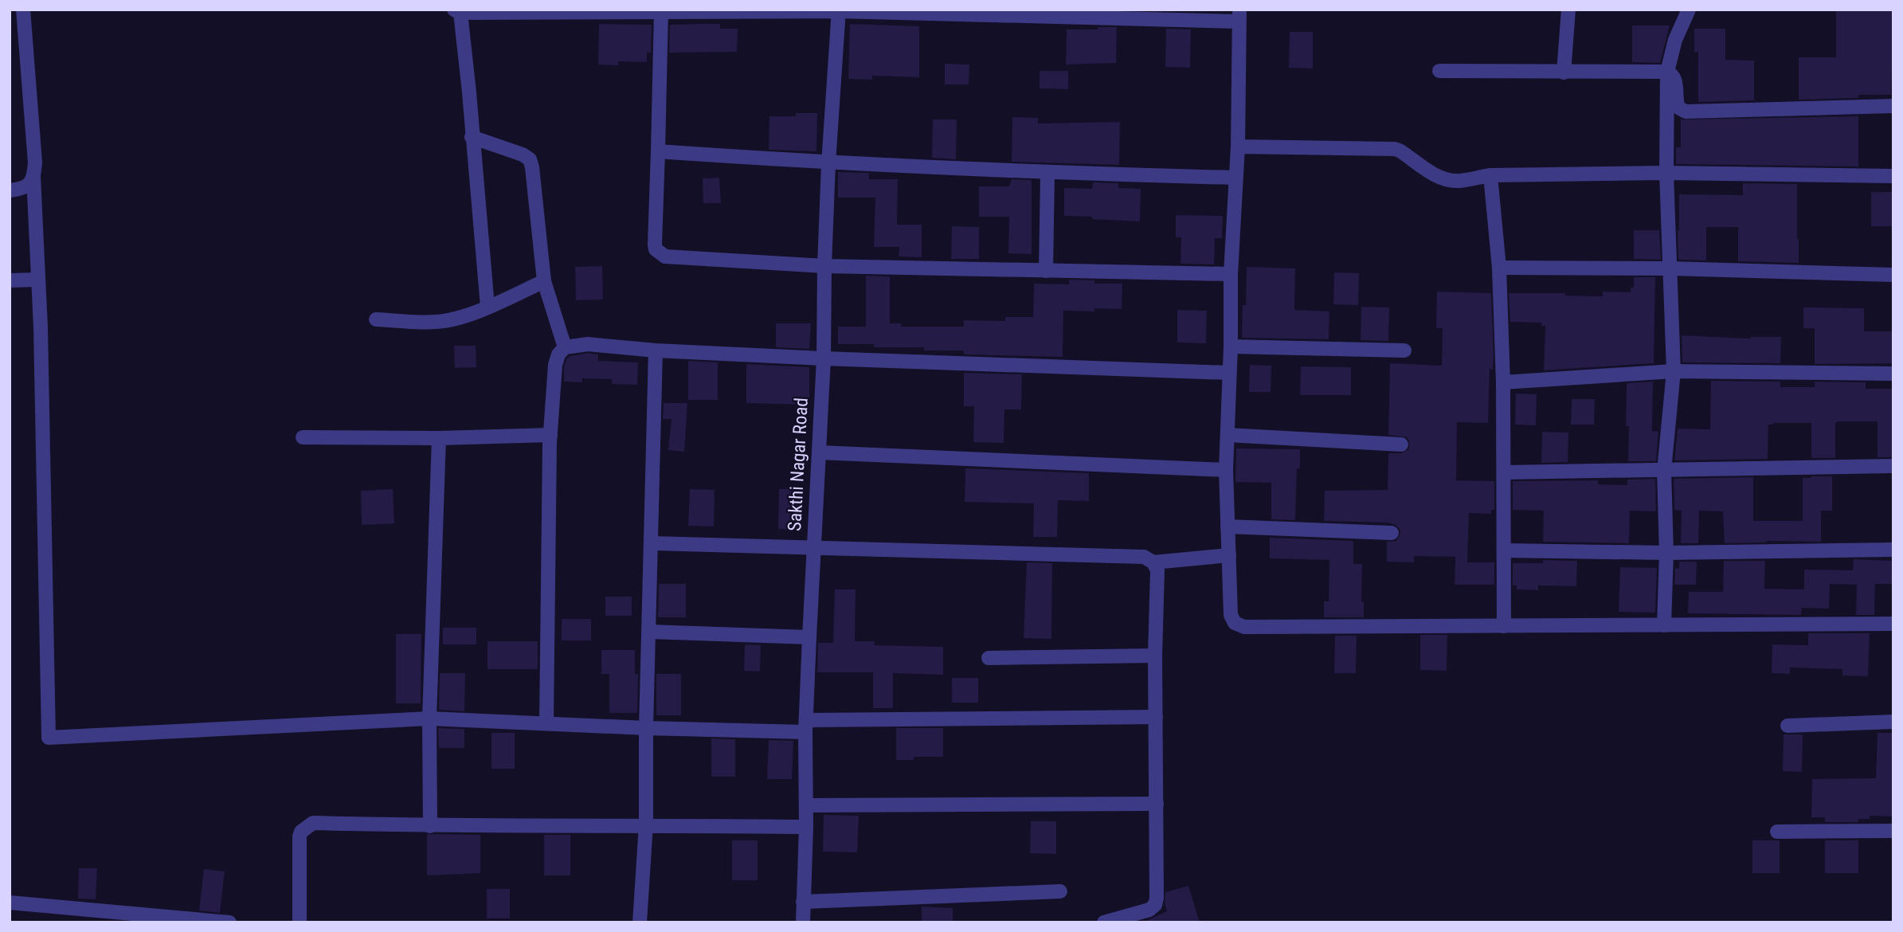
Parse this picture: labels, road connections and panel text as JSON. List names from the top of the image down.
{
  "streets": {
    "street": ["Sakthi Nagar Road"]
  }
}
